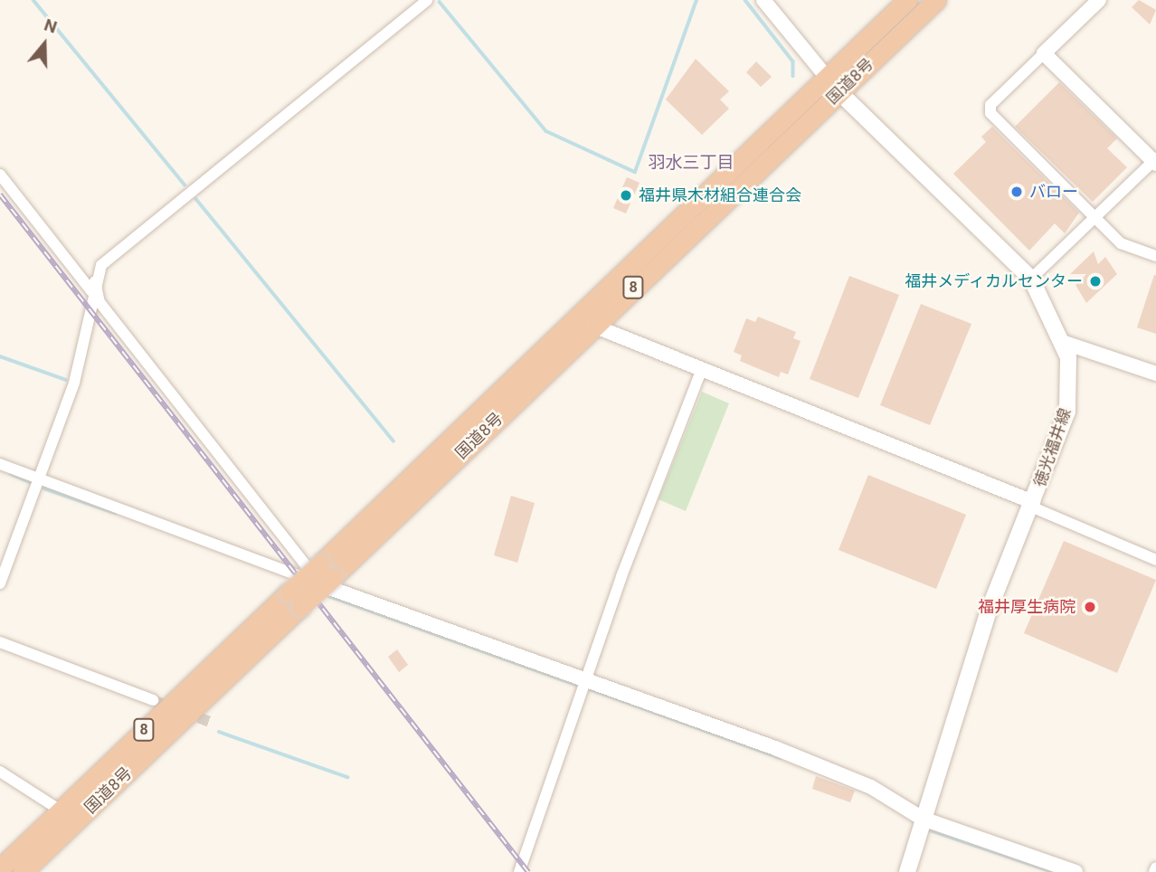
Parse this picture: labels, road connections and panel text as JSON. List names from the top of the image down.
{
  "streets": {
    "highway": ["国道8号", "8"],
    "main road": ["徳光福井線"]
  },
  "crossings": [
    ["国道8号", "徳光福井線"]
  ],
  "districts": ["羽水三丁目"],
  "places": [
    "バロー",
    "福井県木材組合連合会",
    "福井メディカルセンター",
    "福井厚生病院"
  ],
  "north": "top"
}
